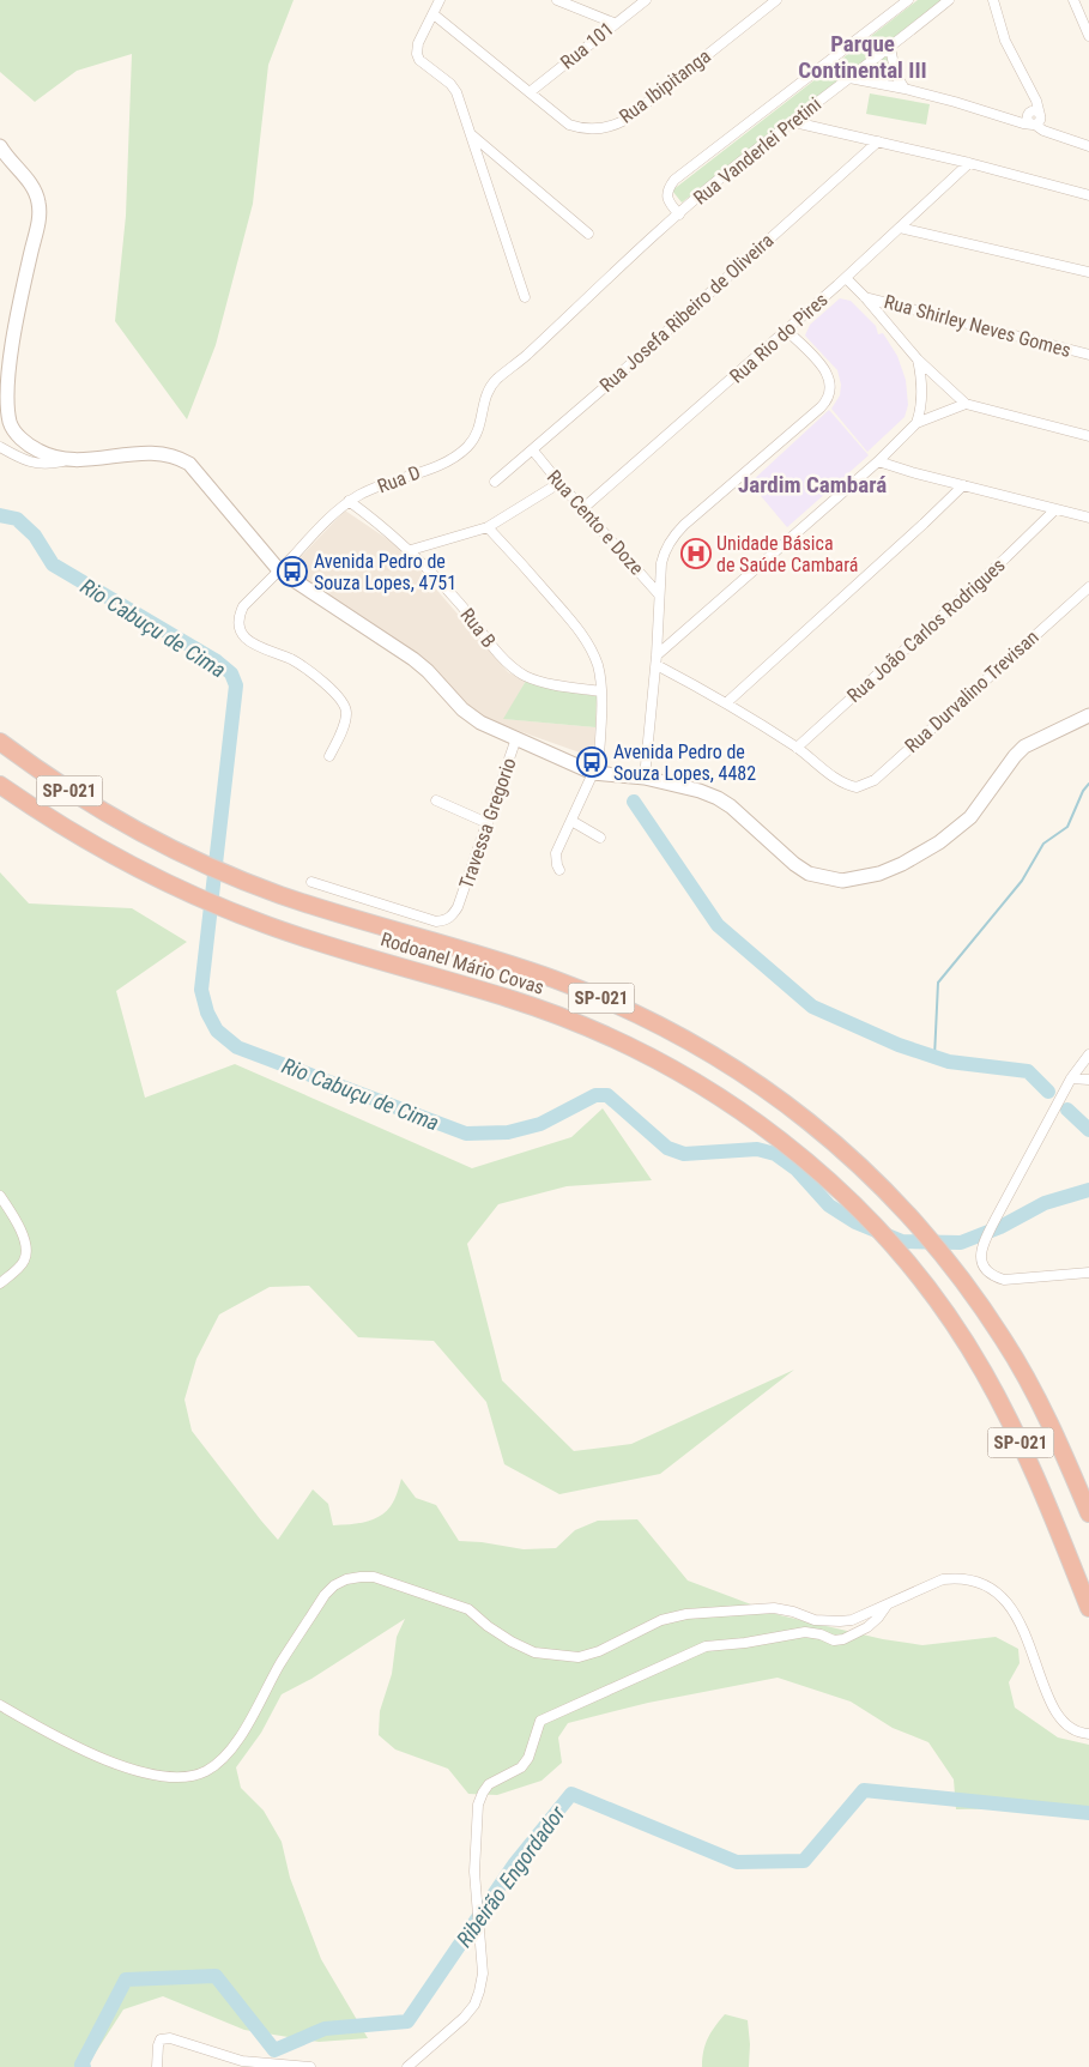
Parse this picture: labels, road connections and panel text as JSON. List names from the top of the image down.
{
  "streets": {
    "highway": ["SP-021", "Rodoanel Mário Covas"],
    "street": [
      "Rua 101",
      "Rua Ibipitanga",
      "Rua Vanderlei Pretini",
      "Rua Josefa Ribeiro de Oliveira",
      "Rua Shirley Neves Gomes",
      "Rua Rio do Pires",
      "Rua D",
      "Rua Cento e Doze",
      "Rua B",
      "Rua João Carlos Rodrigues",
      "Rua Durvalino Trevisan",
      "Travessa Gregorio"
    ]
  },
  "crossings": [
    ["Rua 101", "Rua Ibipitanga"],
    ["Rua Vanderlei Pretini", "Rua D"],
    ["Rua Josefa Ribeiro de Oliveira", "Rua Cento e Doze"],
    ["Rua Rio do Pires", "Rua Cento e Doze"],
    ["Rua D", "Rua B"],
    ["Rua João Carlos Rodrigues", "Rua Durvalino Trevisan"]
  ],
  "districts": ["Parque Continental III", "Jardim Cambará"],
  "water": ["Rio Cabuçu de Cima", "Ribeirão Engordador"],
  "places": {
    "hospital": ["Unidade Básica de Saúde Cambará"],
    "bus stop": ["Avenida Pedro de Souza Lopes, 4751", "Avenida Pedro de Souza Lopes, 4482"]
  }
}
